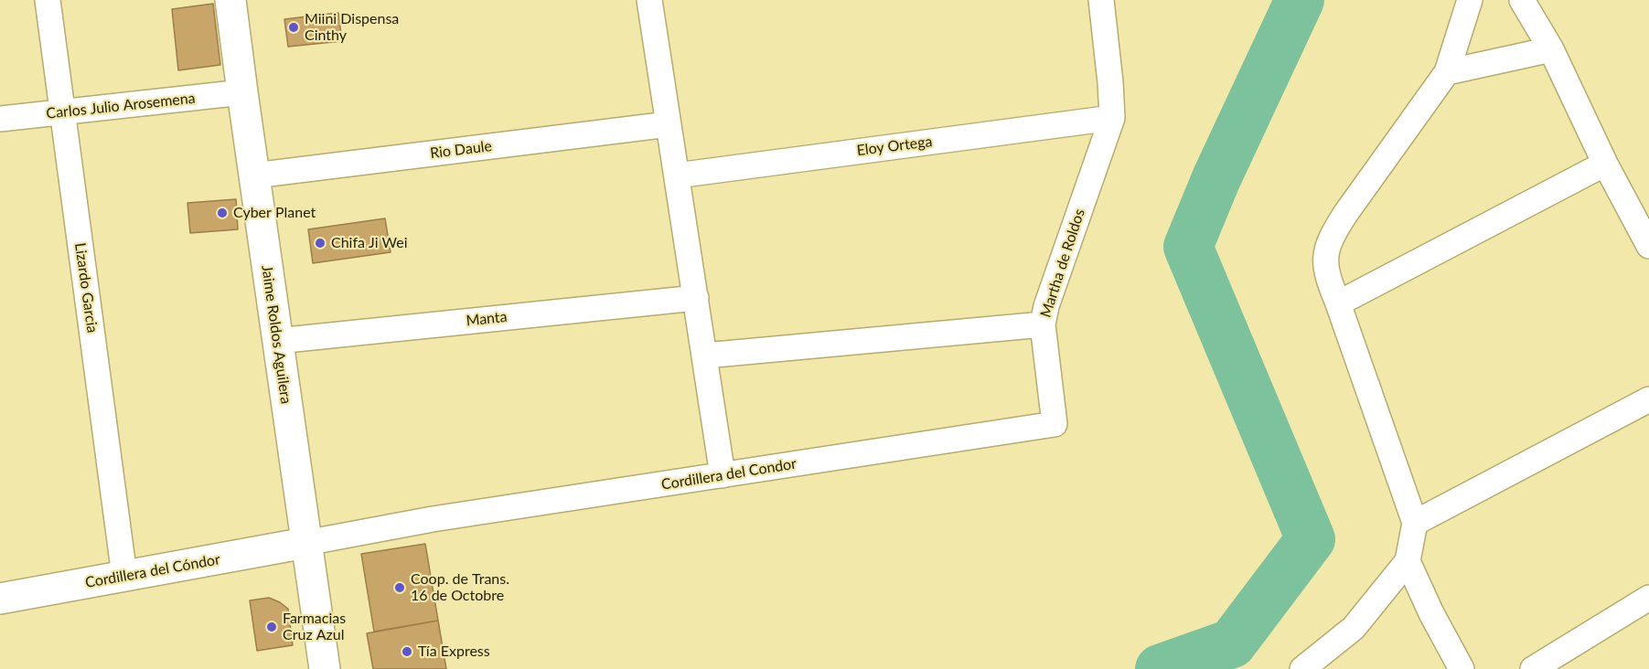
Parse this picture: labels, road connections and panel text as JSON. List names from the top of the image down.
{
  "streets": {
    "street": [
      "Carlos Julio Arosemena",
      "Eloy Ortega",
      "Rio Daule",
      "Martha de Roldos",
      "Lizardo Garcia",
      "Manta",
      "Jaime Roldos Aguilera",
      "Cordillera del Condor",
      "Cordillera del Cóndor"
    ]
  },
  "crossings": [
    ["Carlos Julio Arosemena", "Lizardo Garcia"],
    ["Carlos Julio Arosemena", "Jaime Roldos Aguilera"],
    ["Eloy Ortega", "Martha de Roldos"],
    ["Rio Daule", "Jaime Roldos Aguilera"],
    ["Martha de Roldos", "Cordillera del Condor"],
    ["Lizardo Garcia", "Cordillera del Cóndor"],
    ["Manta", "Jaime Roldos Aguilera"],
    ["Jaime Roldos Aguilera", "Cordillera del Condor"],
    ["Jaime Roldos Aguilera", "Cordillera del Cóndor"],
    ["Cordillera del Condor", "Cordillera del Cóndor"]
  ],
  "places": [
    "Miini Dispensa Cinthy",
    "Cyber Planet",
    "Chifa Ji Wei",
    "Coop. de Trans. 16 de Octobre",
    "Farmacias Cruz Azul",
    "Tía Express"
  ]
}
